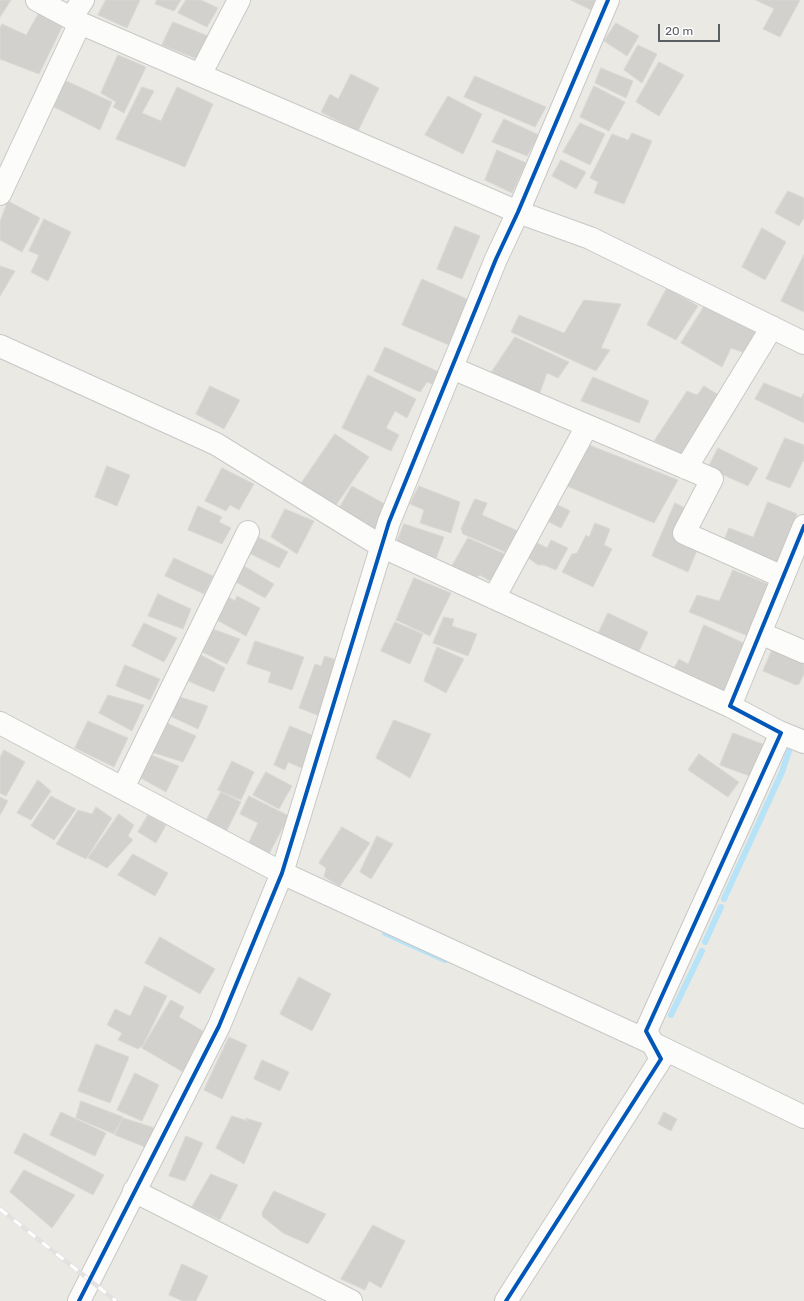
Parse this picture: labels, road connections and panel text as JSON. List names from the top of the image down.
{
  "scale_bar": "20 m"
}
